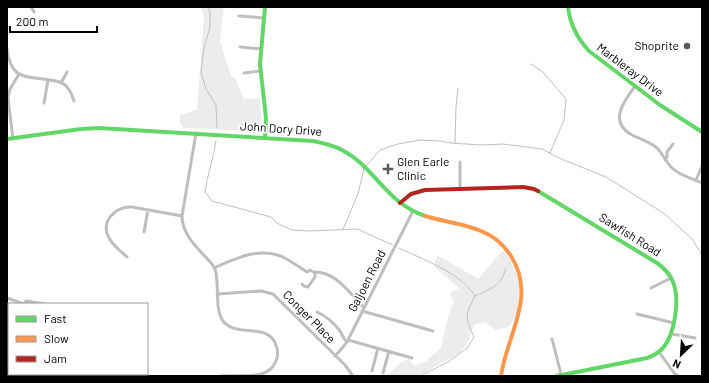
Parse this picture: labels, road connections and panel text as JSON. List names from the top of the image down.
{
  "streets": {
    "street": [
      "Marbleray Drive",
      "John Dory Drive",
      "Sawfish Road",
      "Galjoen Road",
      "Conger Place"
    ]
  },
  "crossings": [
    ["John Dory Drive", "Sawfish Road"],
    ["John Dory Drive", "Galjoen Road"],
    ["Galjoen Road", "Conger Place"]
  ],
  "places": {
    "other": ["Shoprite"],
    "health": ["Glen Earle Clinic"]
  },
  "legend": ["Fast", "Slow", "Jam"],
  "scale_bar": "200 m",
  "north": "bottom left"
}
